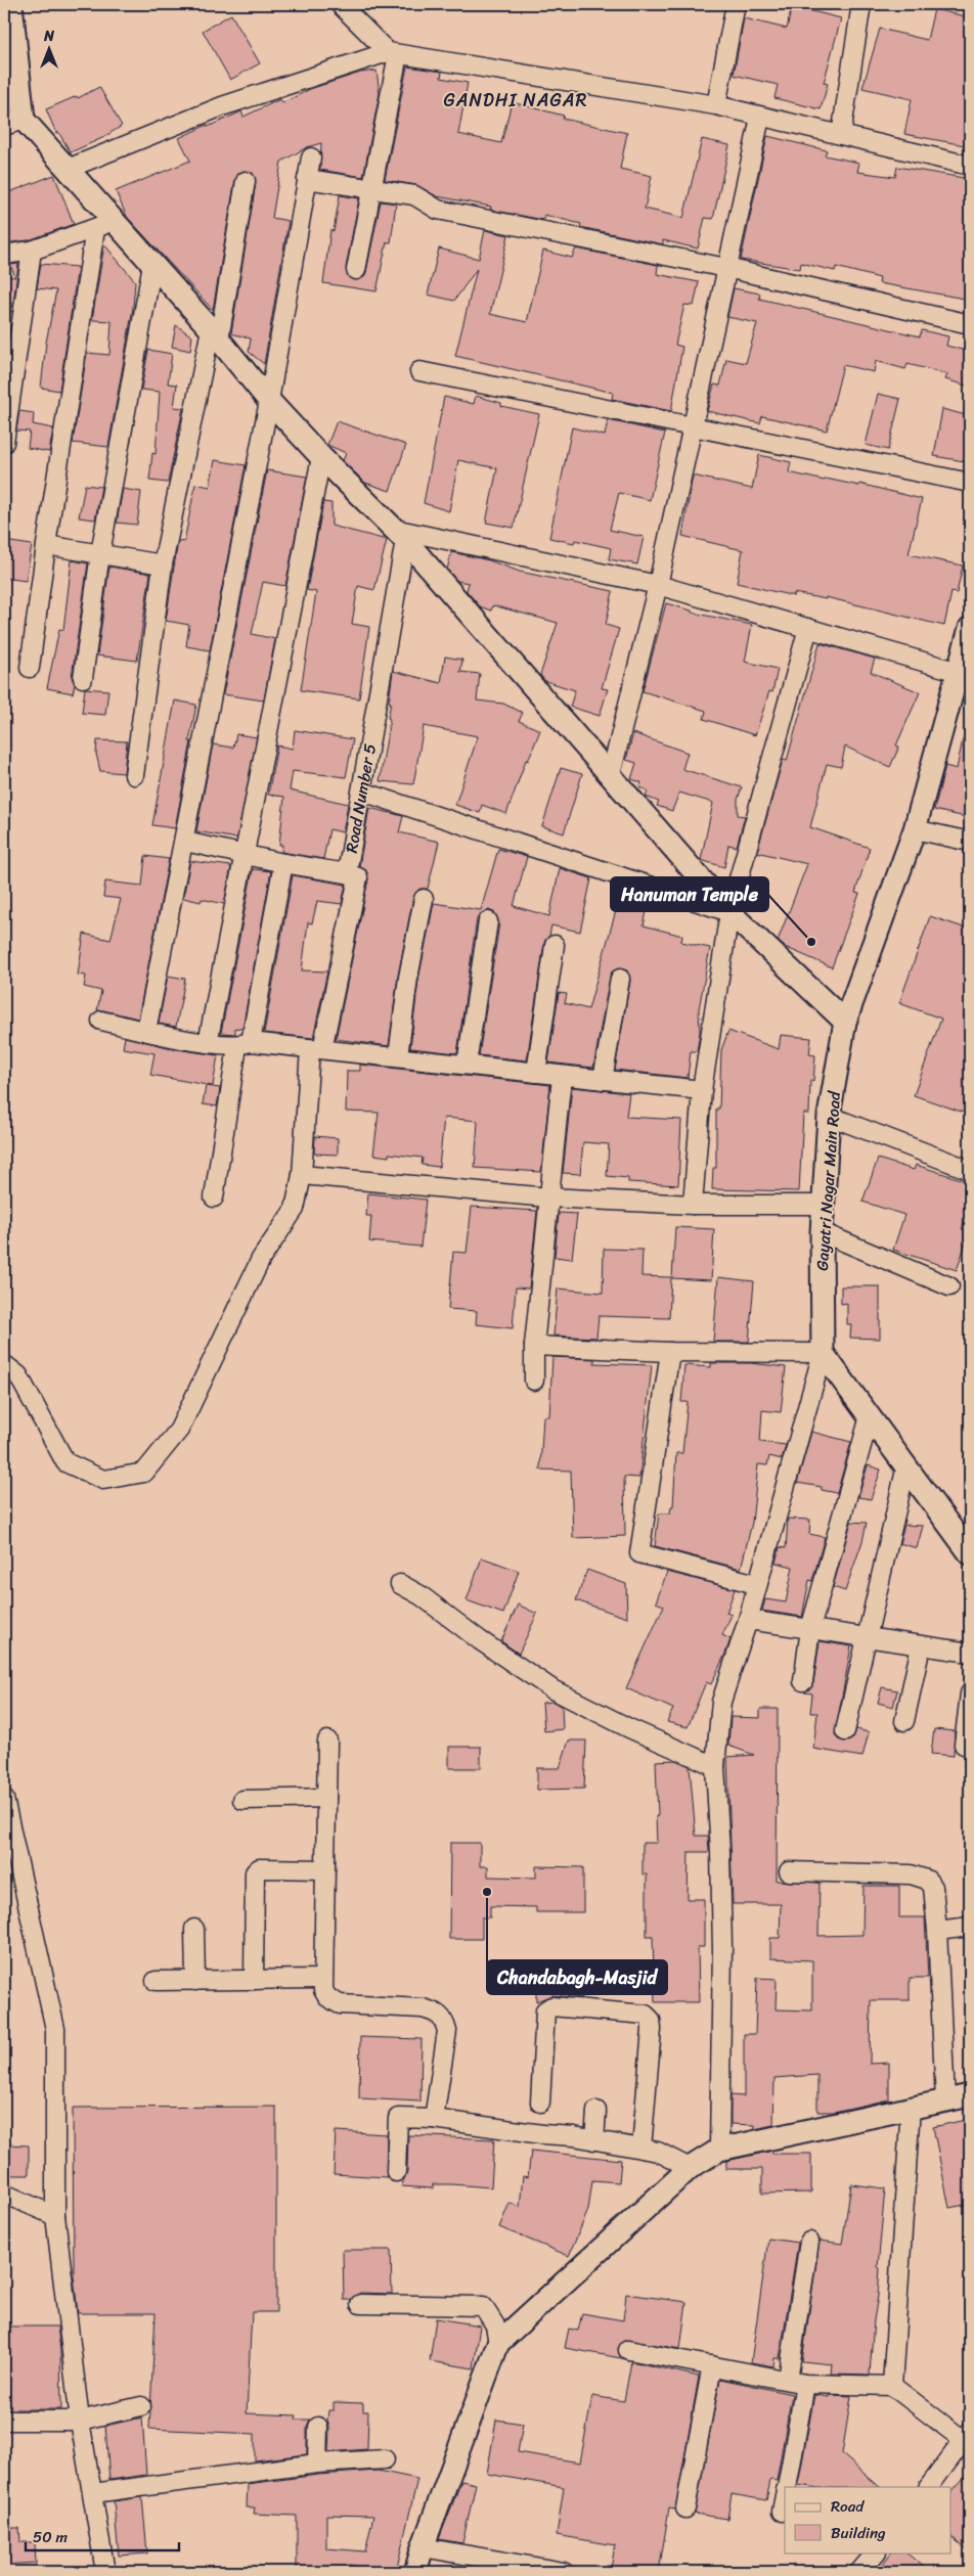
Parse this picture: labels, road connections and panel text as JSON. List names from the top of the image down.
{
  "streets": {
    "street": ["Road Number 5", "Gayatri Nagar Main Road"]
  },
  "districts": ["GANDHI NAGAR"],
  "places": ["Hanuman Temple", "Chandabagh-Masjid"],
  "legend": ["Road", "Building"],
  "scale_bar": "50 m",
  "north": "top"
}
